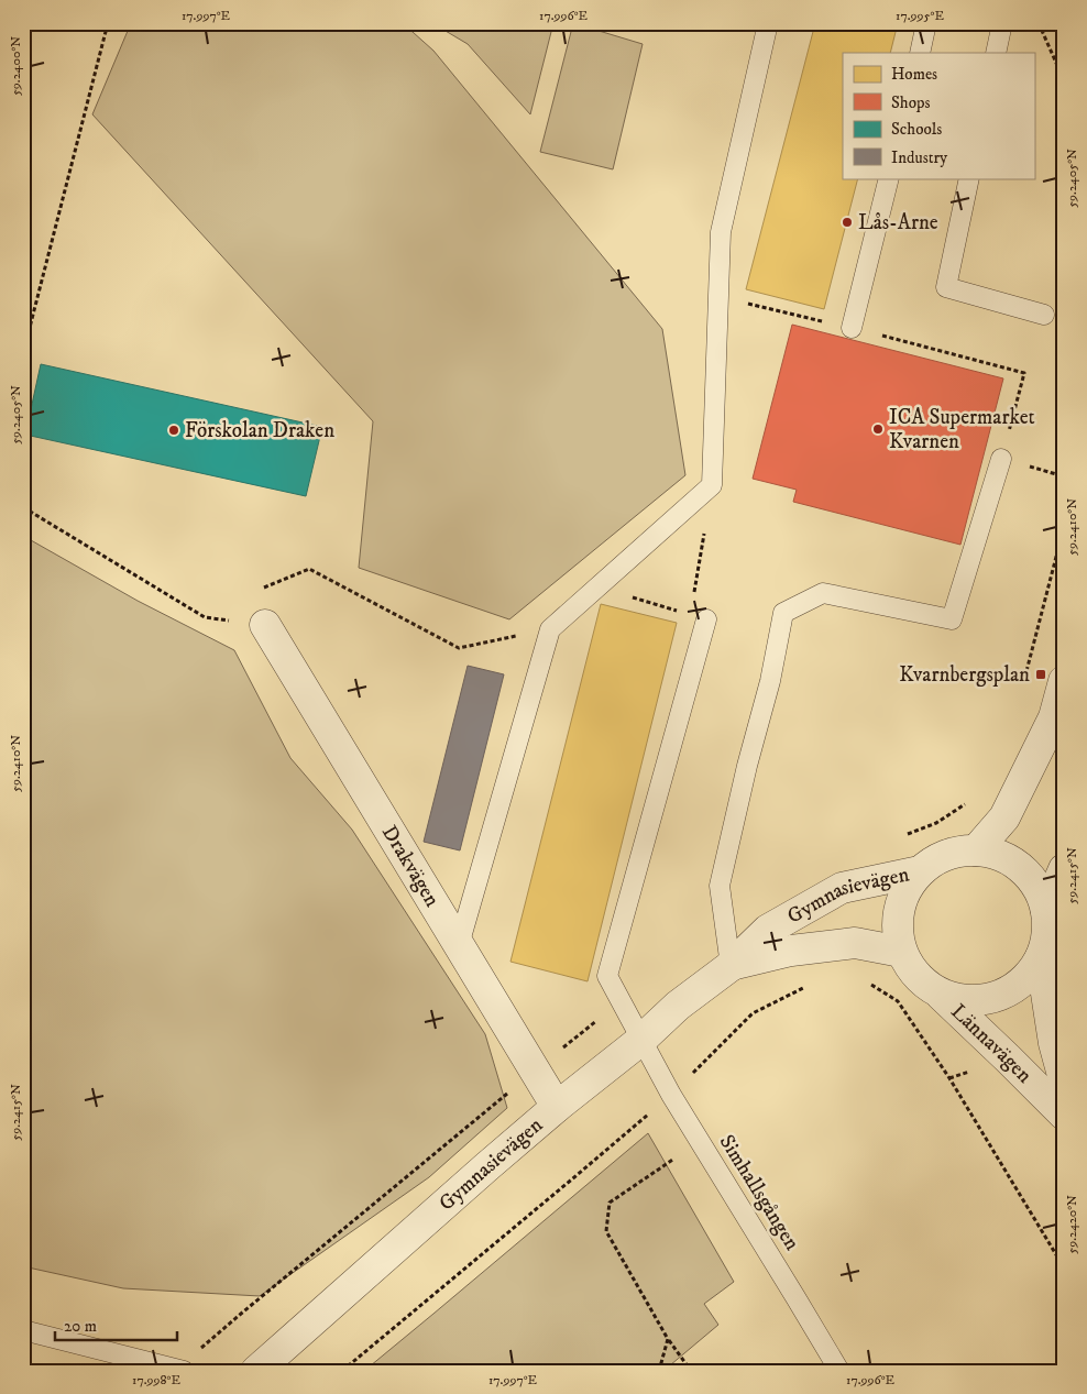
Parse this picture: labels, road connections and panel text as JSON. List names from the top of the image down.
{
  "streets": {
    "street": ["Drakvägen", "Gymnasievägen", "Lännavägen"],
    "lane": ["Simhallsgången"]
  },
  "crossings": [
    ["Drakvägen", "Gymnasievägen"],
    ["Gymnasievägen", "Lännavägen"],
    ["Gymnasievägen", "Simhallsgången"]
  ],
  "places": {
    "other": ["Lås-Arne", "ICA Supermarket Kvarnen", "Förskolan Draken"],
    "transit": ["Kvarnbergsplan"]
  },
  "legend": [
    "Homes",
    "Shops",
    "Schools",
    "Industry"
  ],
  "scale_bar": "20 m",
  "coordinates": [
    "17.997°E",
    "17.996°E",
    "17.995°E",
    "59.2400°N",
    "59.2405°N",
    "59.2410°N",
    "59.2415°N",
    "59.2420°N",
    "17.998°E"
  ]
}
